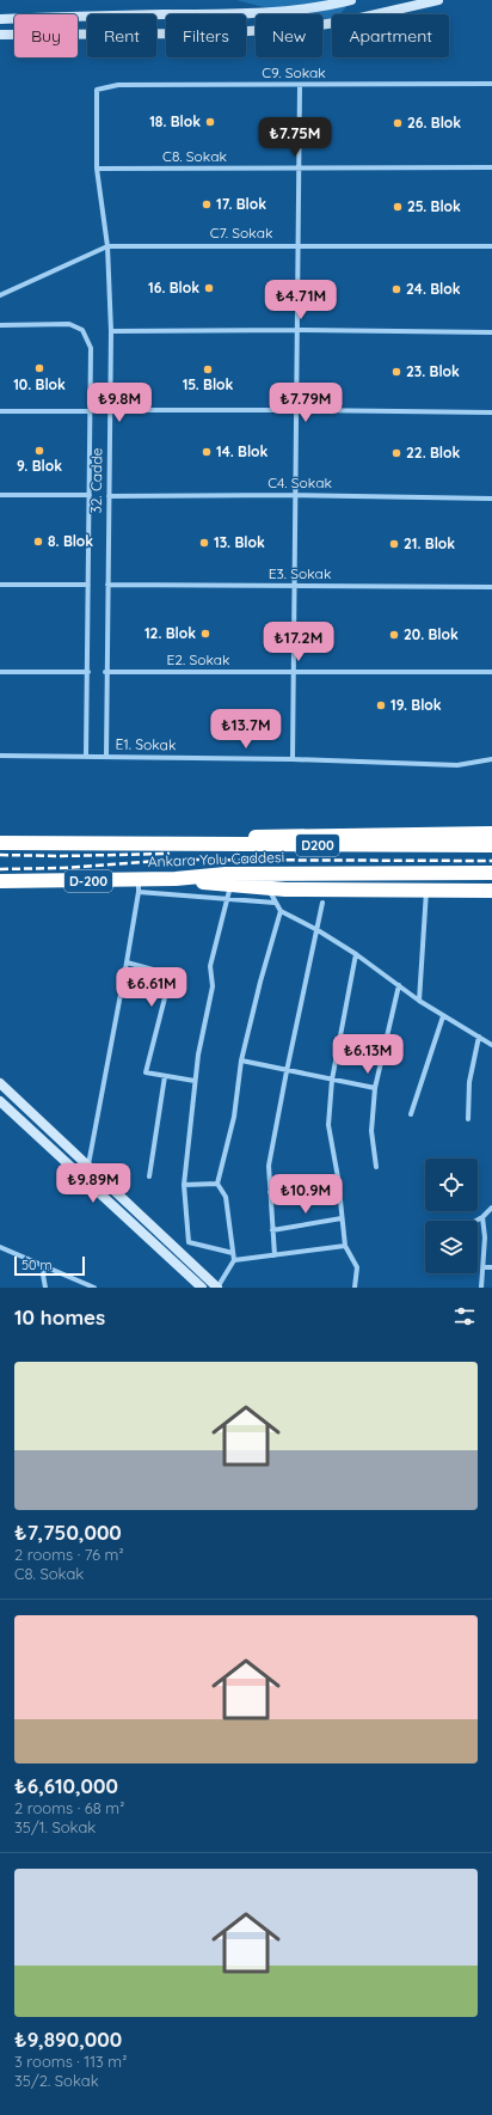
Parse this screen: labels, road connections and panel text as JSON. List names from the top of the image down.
{
  "streets": {
    "highway": ["D200", "Ankara Yolu Caddesi", "D-200"],
    "street": [
      "C9. Sokak",
      "C8. Sokak",
      "C7. Sokak",
      "32. Cadde",
      "C4. Sokak",
      "E3. Sokak",
      "E2. Sokak",
      "E1. Sokak"
    ]
  },
  "crossings": [
    ["C9. Sokak", "32. Cadde"],
    ["C8. Sokak", "32. Cadde"],
    ["C7. Sokak", "32. Cadde"],
    ["32. Cadde", "C4. Sokak"],
    ["32. Cadde", "E3. Sokak"],
    ["32. Cadde", "E2. Sokak"],
    ["32. Cadde", "E1. Sokak"]
  ],
  "places": [
    "18. Blok",
    "26. Blok",
    "17. Blok",
    "25. Blok",
    "16. Blok",
    "24. Blok",
    "10. Blok",
    "15. Blok",
    "23. Blok",
    "9. Blok",
    "14. Blok",
    "22. Blok",
    "8. Blok",
    "13. Blok",
    "21. Blok",
    "12. Blok",
    "20. Blok",
    "19. Blok"
  ],
  "scale_bar": "50 m",
  "page": {
    "chip": [
      "Buy",
      "Rent",
      "Filters",
      "New",
      "Apartment"
    ],
    "price": [
      "₺7.75M",
      "₺4.71M",
      "₺9.8M",
      "₺7.79M",
      "₺17.2M",
      "₺13.7M",
      "₺6.61M",
      "₺6.13M",
      "₺9.89M",
      "₺10.9M"
    ],
    "scale": "50 m",
    "heading": "10 homes",
    "list": [
      {
        "name": "₺7,750,000",
        "note": "2 rooms · 76 m² · C8. Sokak"
      },
      {
        "name": "₺6,610,000",
        "note": "2 rooms · 68 m² · 35/1. Sokak"
      },
      {
        "name": "₺9,890,000",
        "note": "3 rooms · 113 m² · 35/2. Sokak"
      }
    ]
  }
}
